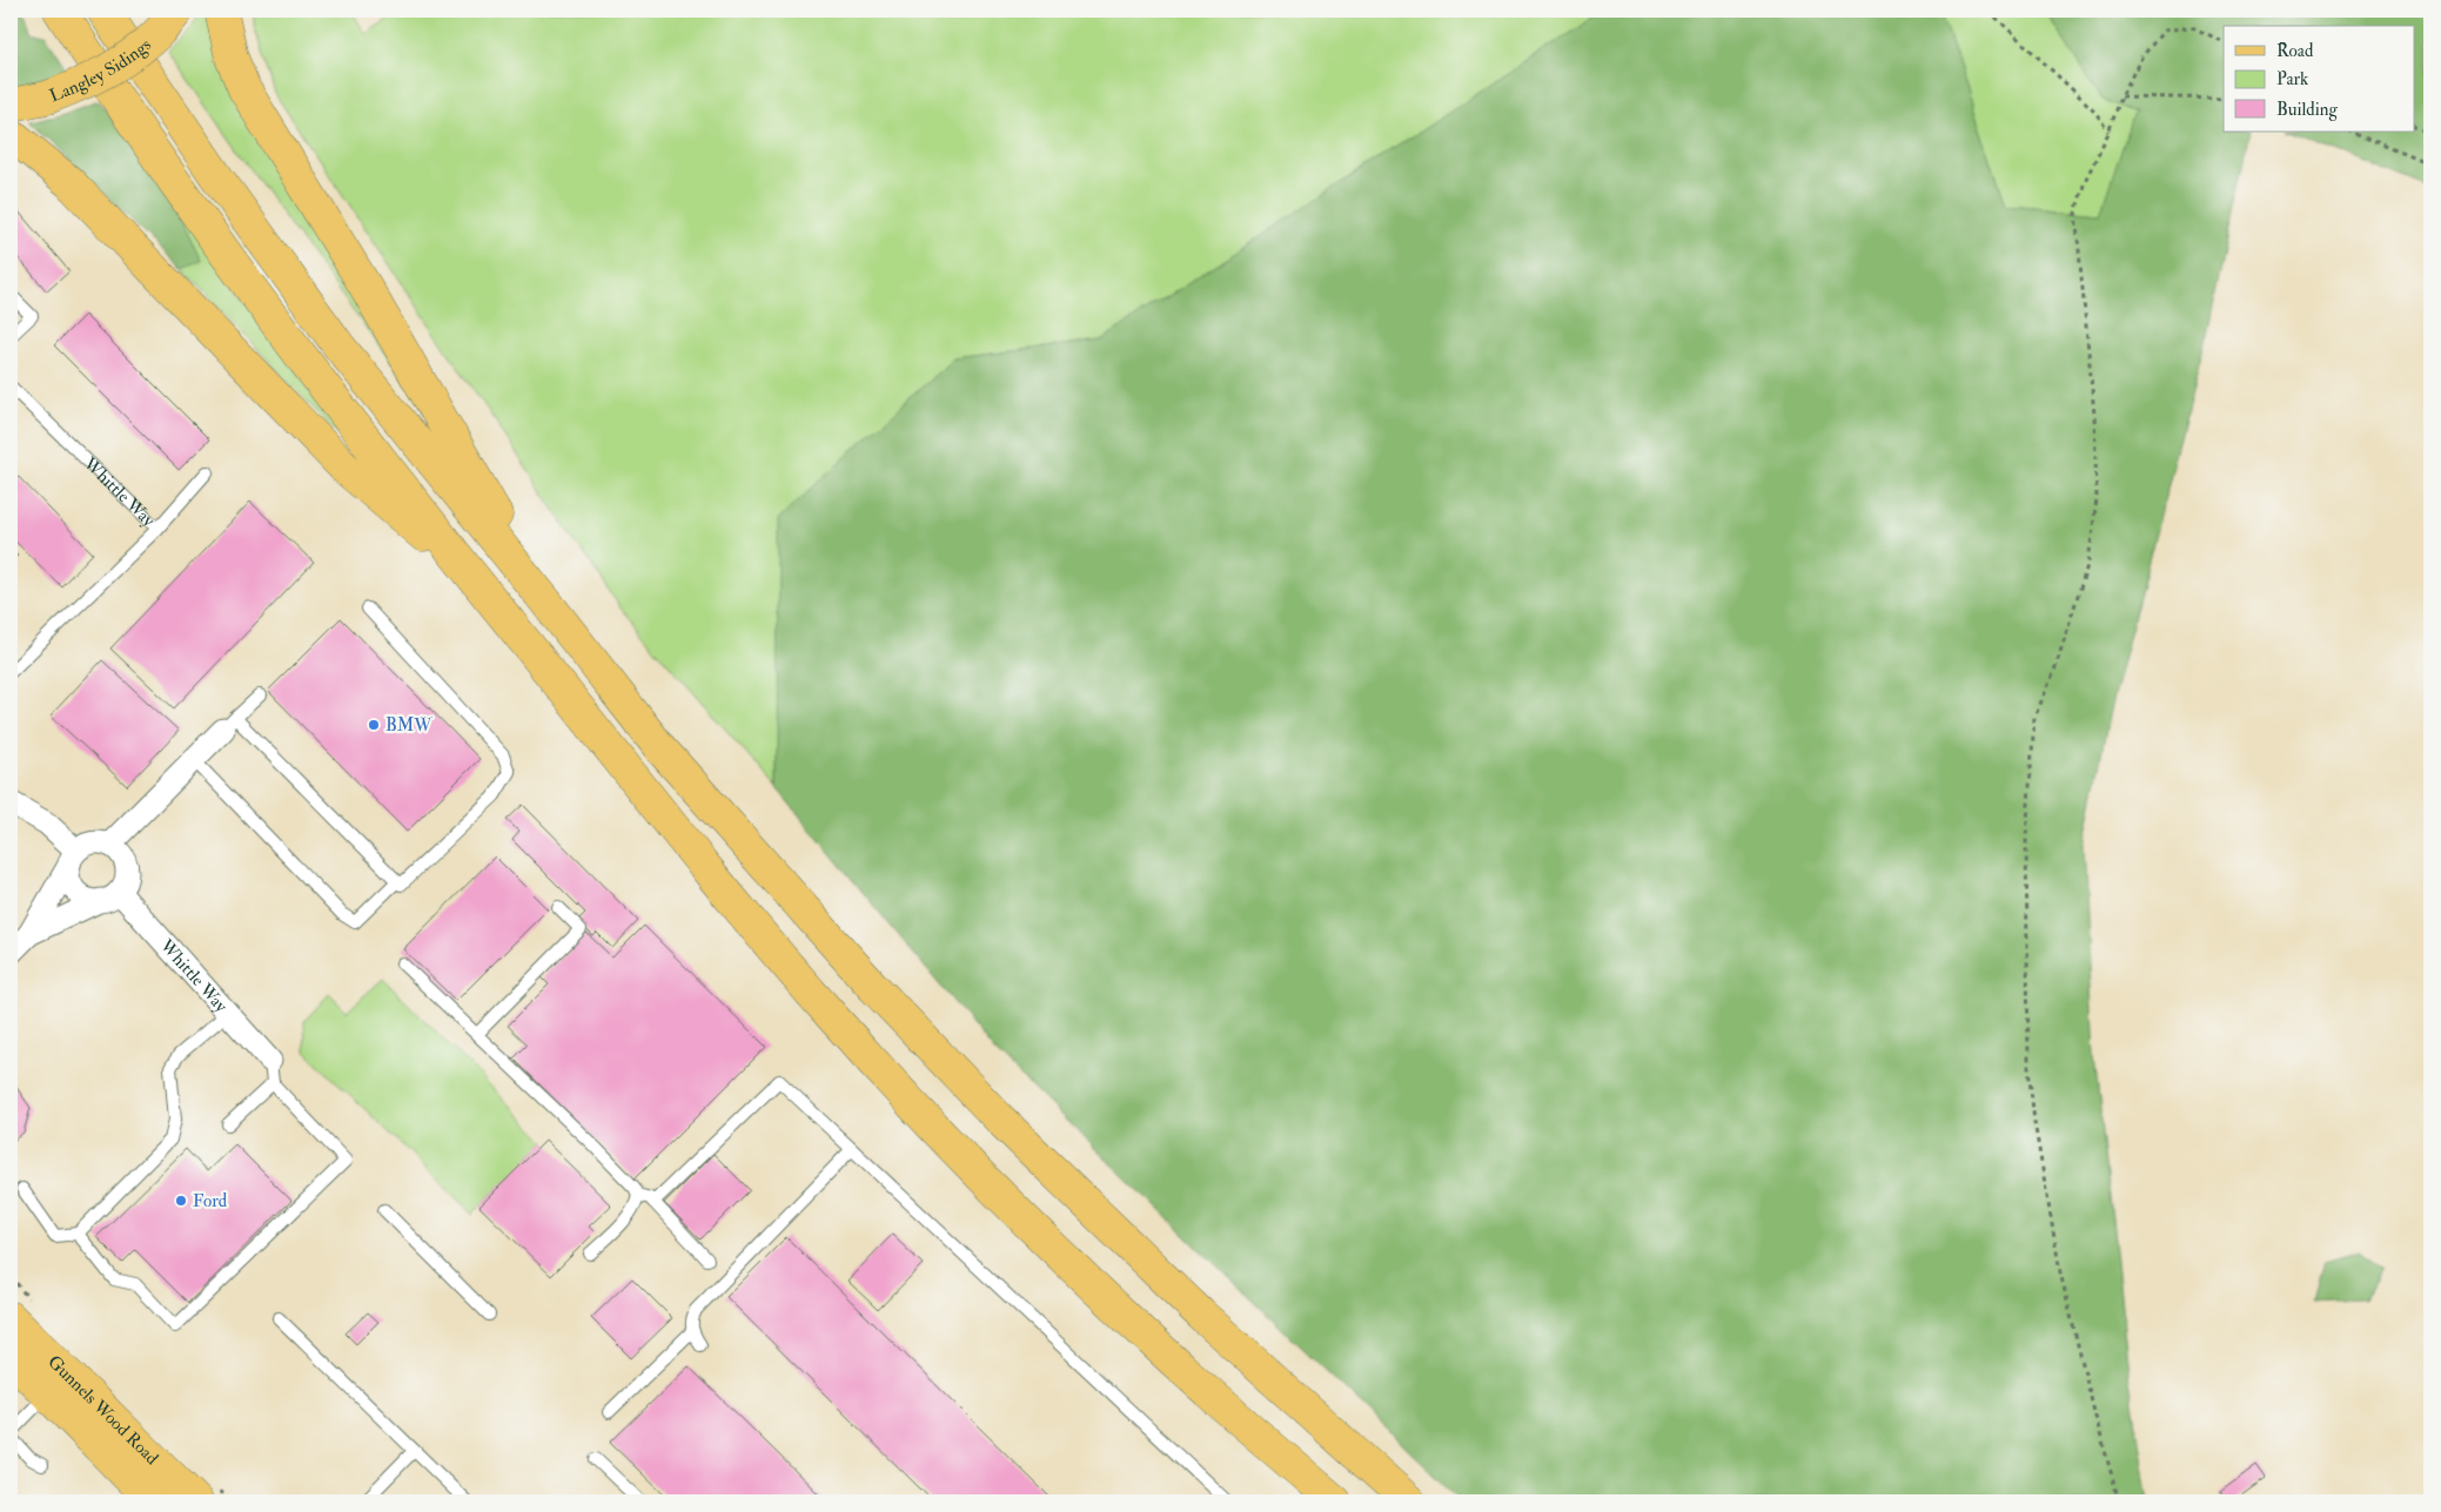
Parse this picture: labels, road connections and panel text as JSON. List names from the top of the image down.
{
  "streets": {
    "main road": ["Langley Sidings", "Gunnels Wood Road"],
    "street": ["Whittle Way"]
  },
  "places": ["BMW", "Ford"],
  "legend": ["Road", "Park", "Building"]
}
